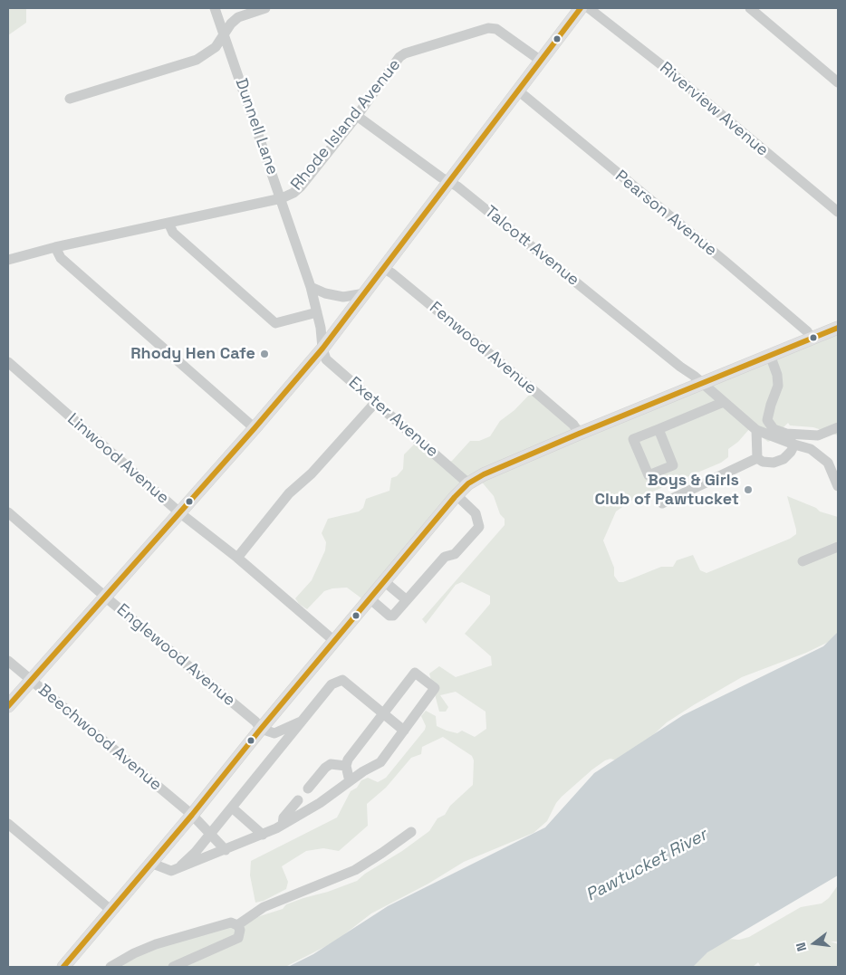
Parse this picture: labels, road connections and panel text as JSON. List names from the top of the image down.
{
  "streets": {
    "street": [
      "Riverview Avenue",
      "Rhode Island Avenue",
      "Dunnell Lane",
      "Pearson Avenue",
      "Talcott Avenue",
      "Fenwood Avenue",
      "Exeter Avenue",
      "Linwood Avenue",
      "Englewood Avenue",
      "Beechwood Avenue"
    ]
  },
  "crossings": [
    ["Rhode Island Avenue", "Dunnell Lane"],
    ["Rhode Island Avenue", "Talcott Avenue"],
    ["Dunnell Lane", "Exeter Avenue"]
  ],
  "water": ["Pawtucket River"],
  "places": ["Rhody Hen Cafe", "Boys & Girls Club of Pawtucket"],
  "north": "left"
}
